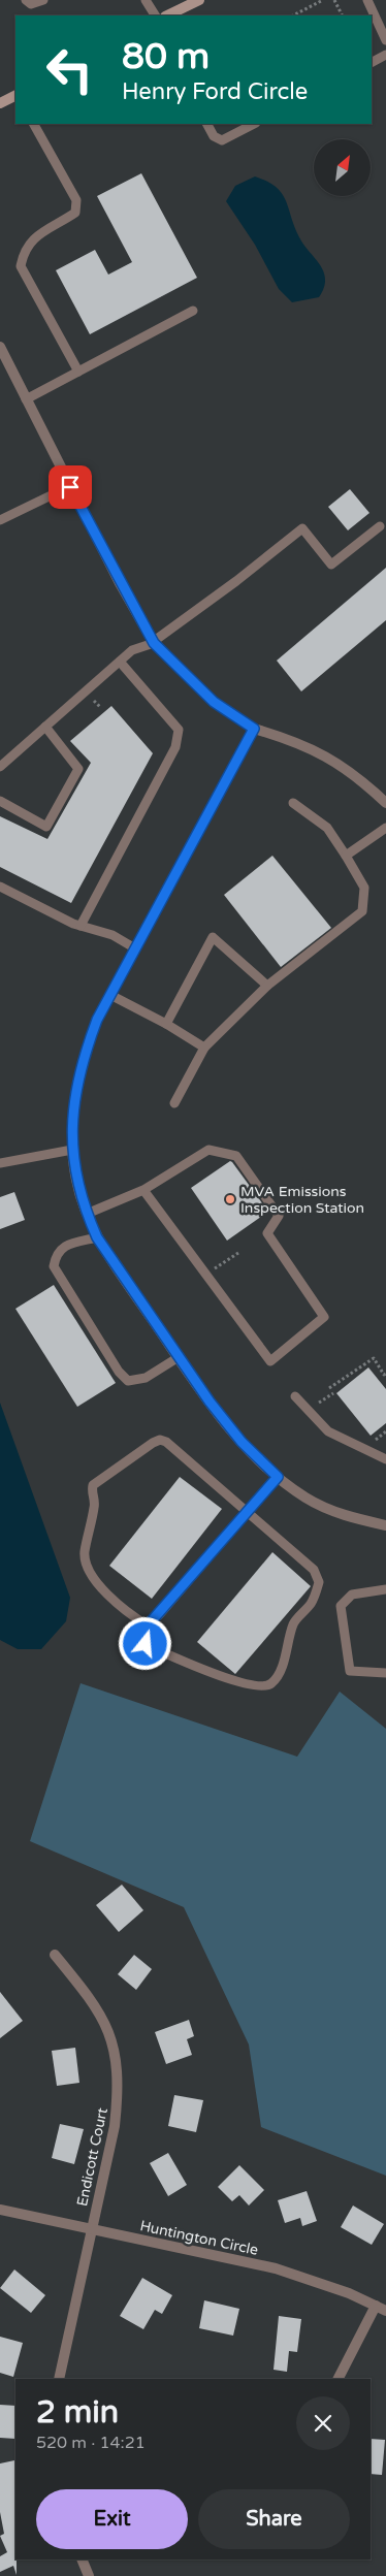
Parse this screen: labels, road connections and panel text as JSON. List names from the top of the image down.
{
  "streets": {
    "street": ["Endicott Court", "Huntington Circle"]
  },
  "crossings": [
    ["Endicott Court", "Huntington Circle"]
  ],
  "places": ["MVA Emissions Inspection Station"],
  "north": "top right",
  "page": {
    "turn": ["80 m", "Henry Ford Circle"],
    "heading": ["2 min", "520 m · 14:21"],
    "buttons": ["Exit", "Share"]
  }
}
